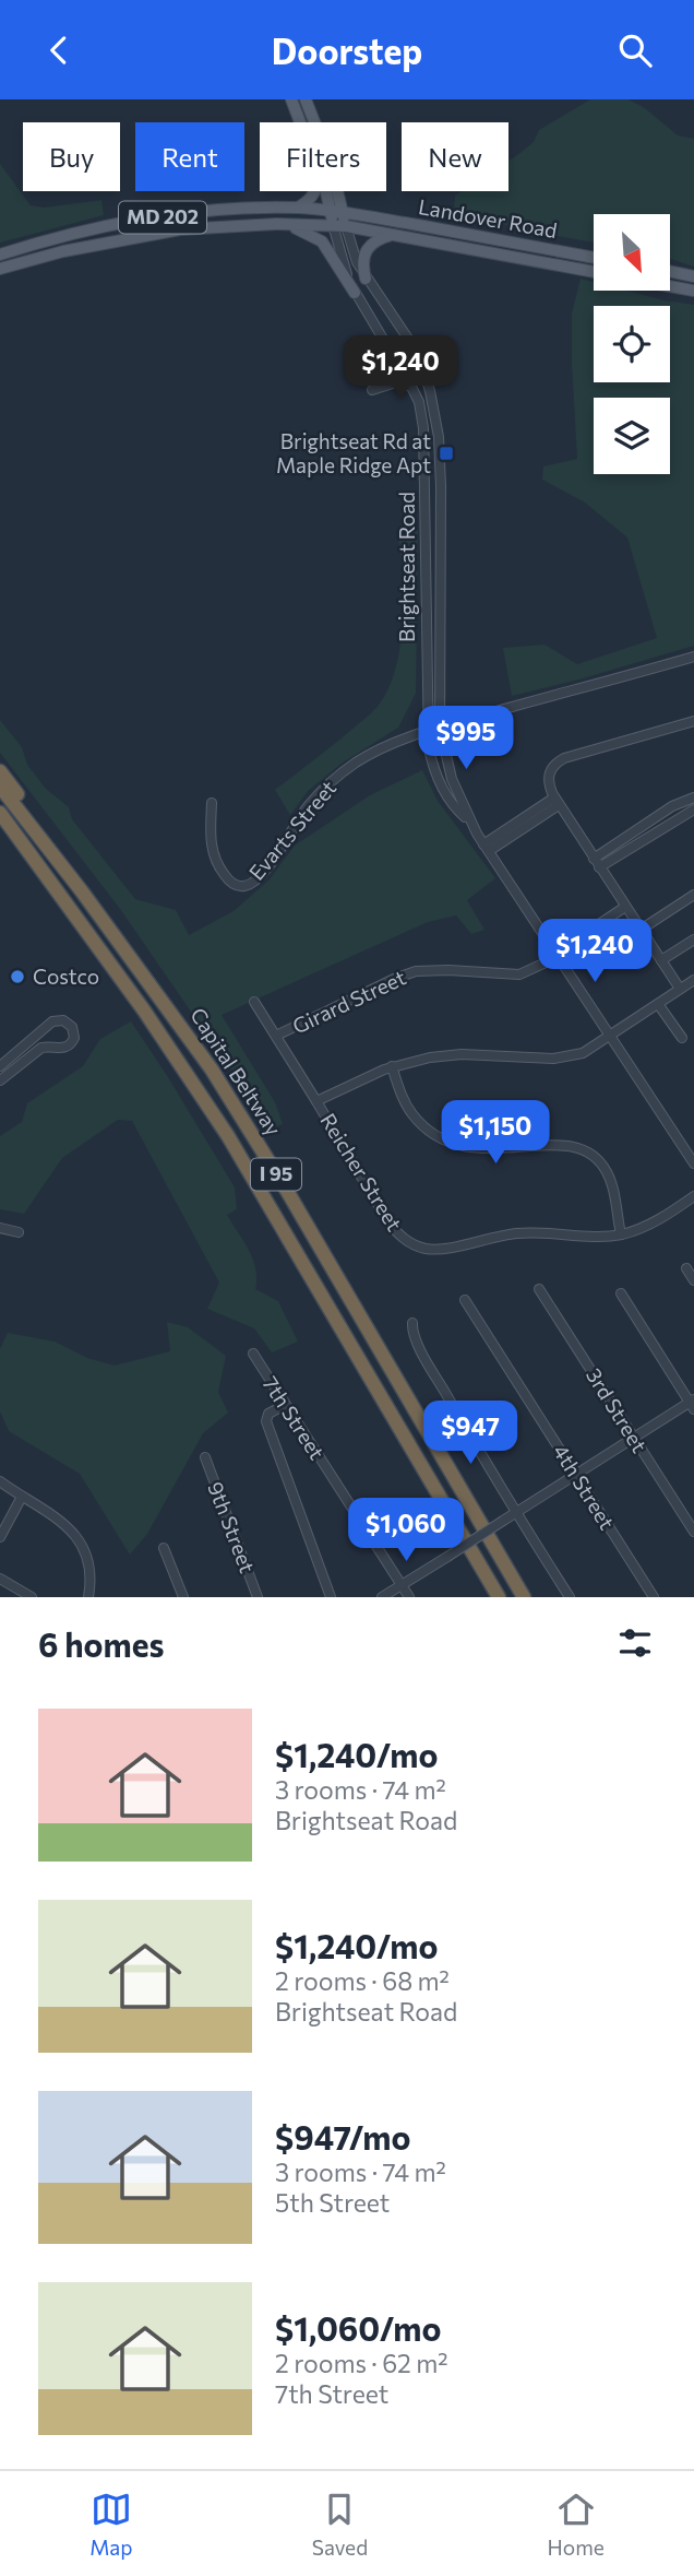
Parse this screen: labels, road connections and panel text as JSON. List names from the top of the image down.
{
  "streets": {
    "highway": ["Capital Beltway", "I 95"],
    "main road": ["MD 202", "Landover Road", "Brightseat Road"],
    "street": [
      "Evarts Street",
      "Girard Street",
      "Reicher Street",
      "3rd Street",
      "7th Street",
      "4th Street",
      "9th Street"
    ]
  },
  "crossings": [
    ["Landover Road", "Brightseat Road"],
    ["Brightseat Road", "Evarts Street"],
    ["Brightseat Road", "Girard Street"],
    ["Girard Street", "Reicher Street"]
  ],
  "places": {
    "transit": ["Brightseat Rd at Maple Ridge Apt"],
    "other": ["Costco"]
  },
  "north": "bottom right",
  "page": {
    "header": "Doorstep",
    "chip": [
      "Buy",
      "Rent",
      "Filters",
      "New"
    ],
    "price": [
      "$1,240",
      "$995",
      "$1,240",
      "$1,150",
      "$947",
      "$1,060"
    ],
    "heading": "6 homes",
    "list": [
      {
        "name": "$1,240/mo",
        "note": "3 rooms · 74 m² · Brightseat Road"
      },
      {
        "name": "$1,240/mo",
        "note": "2 rooms · 68 m² · Brightseat Road"
      },
      {
        "name": "$947/mo",
        "note": "3 rooms · 74 m² · 5th Street"
      },
      {
        "name": "$1,060/mo",
        "note": "2 rooms · 62 m² · 7th Street"
      }
    ],
    "tabs": ["Map", "Saved", "Home"]
  }
}
